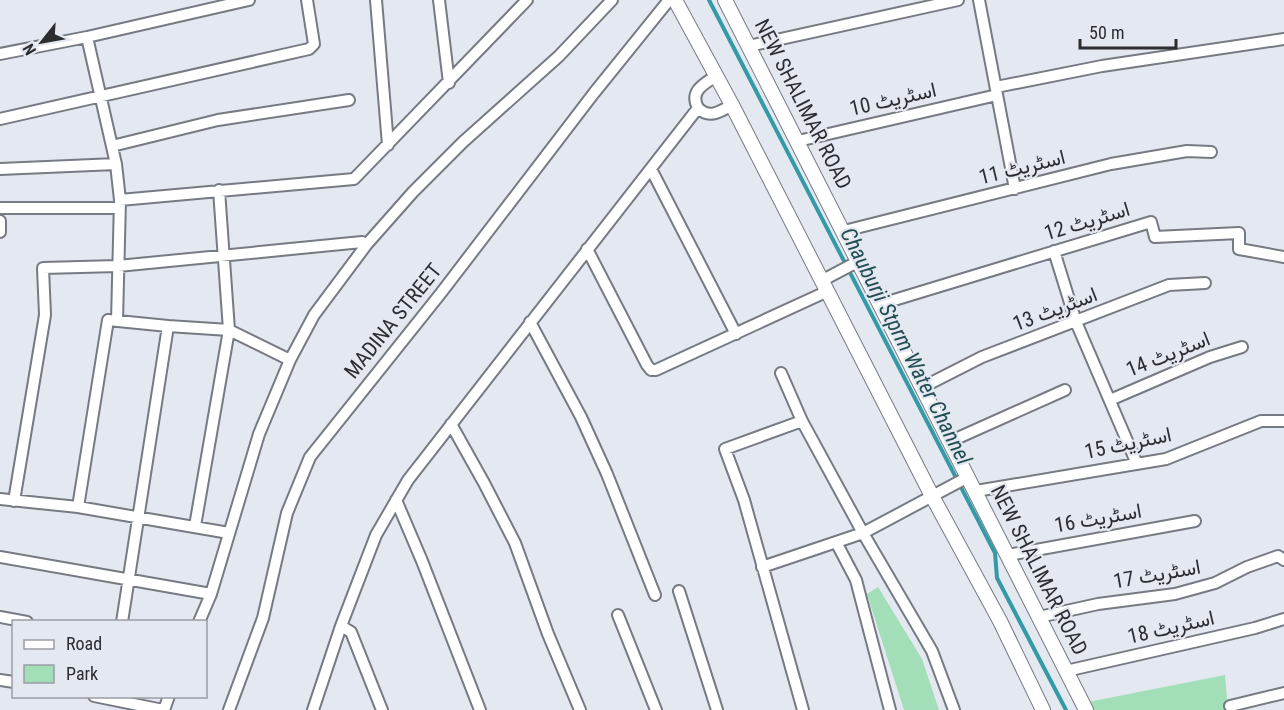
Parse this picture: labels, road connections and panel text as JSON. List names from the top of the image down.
{
  "streets": {
    "street": [
      "اسٹریٹ 10",
      "NEW SHALIMAR ROAD",
      "اسٹریٹ 11",
      "اسٹریٹ 12",
      "اسٹریٹ 13",
      "MADINA STREET",
      "اسٹریٹ 14",
      "اسٹریٹ 15",
      "اسٹریٹ 16",
      "اسٹریٹ 17",
      "اسٹریٹ 18"
    ]
  },
  "crossings": [
    ["اسٹریٹ 10", "NEW SHALIMAR ROAD"],
    ["NEW SHALIMAR ROAD", "اسٹریٹ 11"],
    ["NEW SHALIMAR ROAD", "اسٹریٹ 12"],
    ["NEW SHALIMAR ROAD", "اسٹریٹ 13"],
    ["NEW SHALIMAR ROAD", "اسٹریٹ 15"],
    ["NEW SHALIMAR ROAD", "اسٹریٹ 16"],
    ["NEW SHALIMAR ROAD", "اسٹریٹ 17"],
    ["NEW SHALIMAR ROAD", "اسٹریٹ 18"]
  ],
  "water": ["Chauburji Stprm Water Channel"],
  "legend": ["Road", "Park"],
  "scale_bar": "50 m",
  "north": "bottom left"
}
